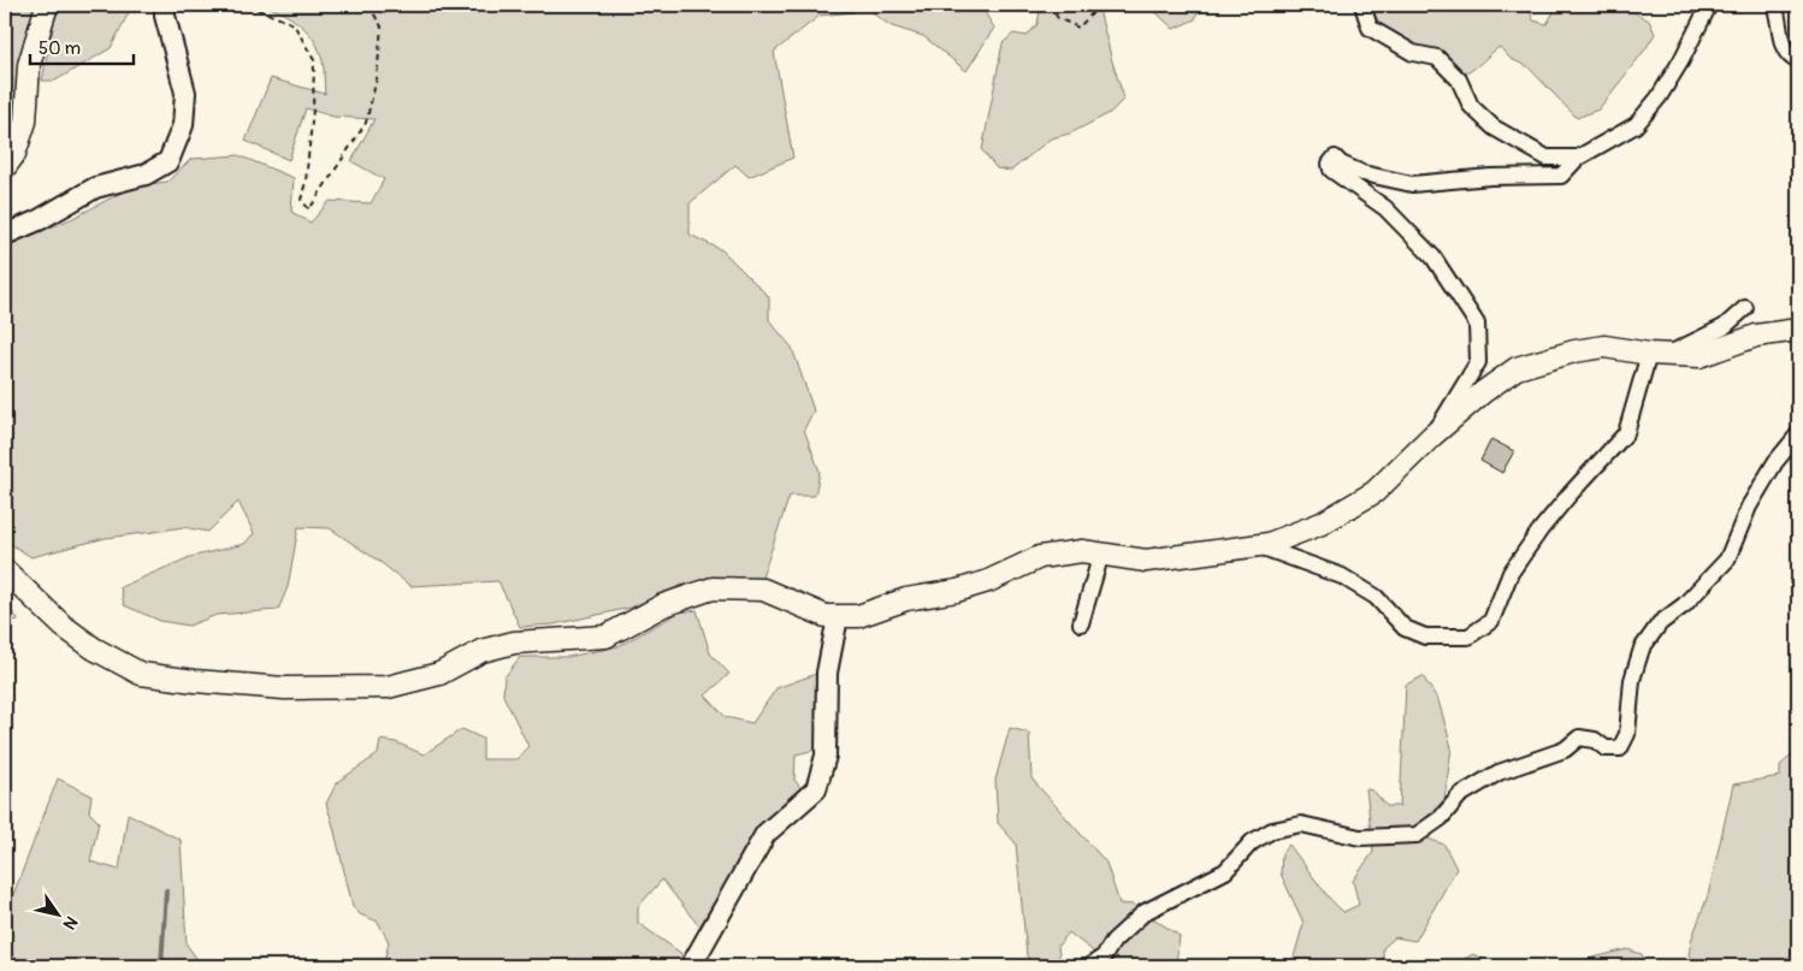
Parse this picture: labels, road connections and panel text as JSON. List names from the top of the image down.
{
  "scale_bar": "50 m",
  "north": "bottom right"
}
